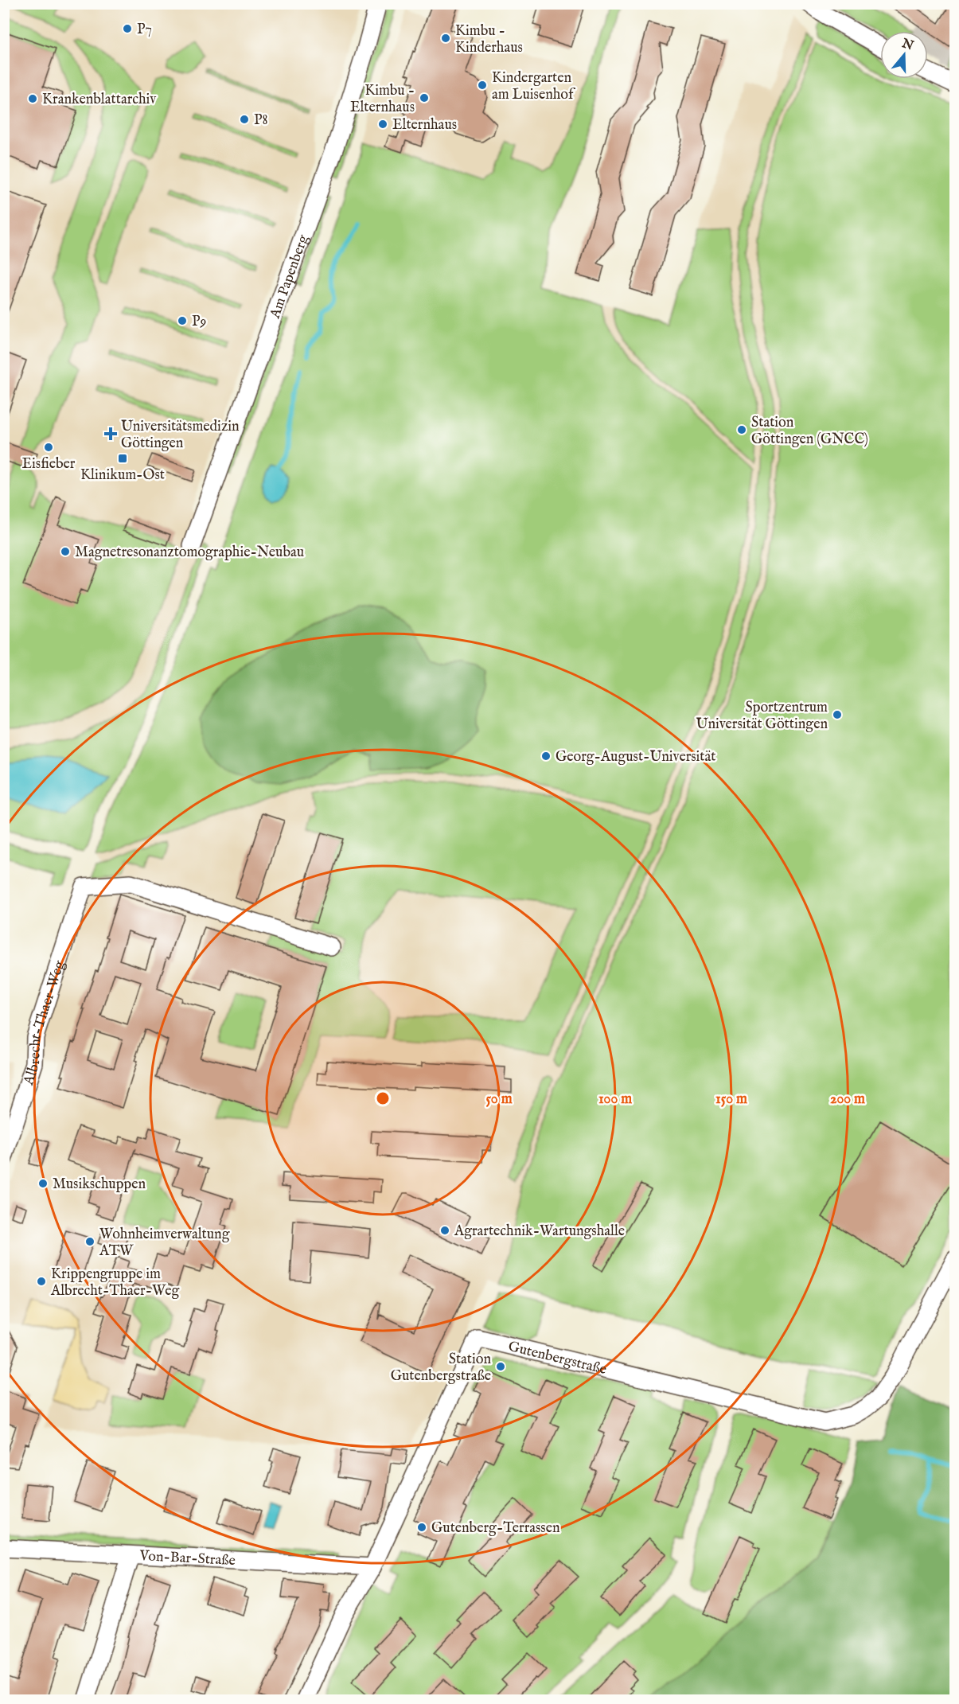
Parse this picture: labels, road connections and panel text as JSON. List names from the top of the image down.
{
  "streets": {
    "street": [
      "Am Papenberg",
      "Albrecht-Thaer-Weg",
      "Gutenbergstraße",
      "Von-Bar-Straße"
    ]
  },
  "crossings": [
    ["Gutenbergstraße", "Von-Bar-Straße"]
  ],
  "places": {
    "other": [
      "P7",
      "Kimbu - Kinderhaus",
      "Kindergarten am Luisenhof",
      "Kimbu - Elternhaus",
      "Krankenblattarchiv",
      "P8",
      "Elternhaus",
      "P9",
      "Station Göttingen (GNCC)",
      "Eisfieber",
      "Magnetresonanztomographie-Neubau",
      "Sportzentrum Universität Göttingen",
      "Georg-August-Universität",
      "Musikschuppen",
      "Agrartechnik-Wartungshalle",
      "Wohnheimverwaltung ATW",
      "Krippengruppe im Albrecht-Thaer-Weg",
      "Station Gutenbergstraße",
      "Gutenberg-Terrassen"
    ],
    "health": ["Universitätsmedizin Göttingen"],
    "transit": ["Klinikum-Ost"]
  },
  "north": "top",
  "rings": [
    "50 m",
    "100 m",
    "150 m",
    "200 m"
  ]
}
